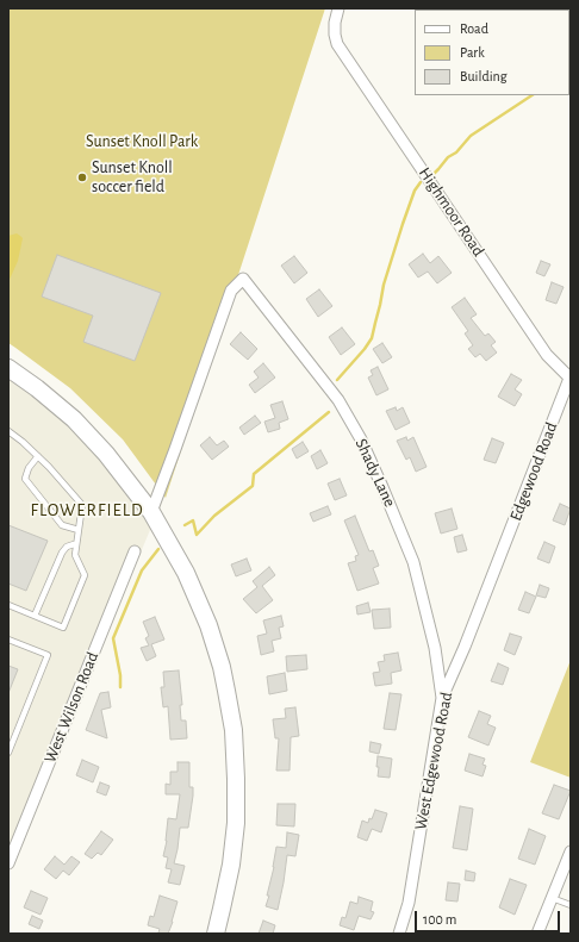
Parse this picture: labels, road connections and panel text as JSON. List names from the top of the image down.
{
  "streets": {
    "street": [
      "Highmoor Road",
      "Edgewood Road",
      "Shady Lane",
      "West Wilson Road",
      "West Edgewood Road"
    ]
  },
  "crossings": [
    ["Highmoor Road", "Edgewood Road"],
    ["Edgewood Road", "West Edgewood Road"],
    ["Shady Lane", "West Edgewood Road"]
  ],
  "districts": ["FLOWERFIELD"],
  "parks": ["Sunset Knoll Park"],
  "places": ["Sunset Knoll soccer field"],
  "legend": ["Road", "Park", "Building"],
  "scale_bar": "100 m"
}
